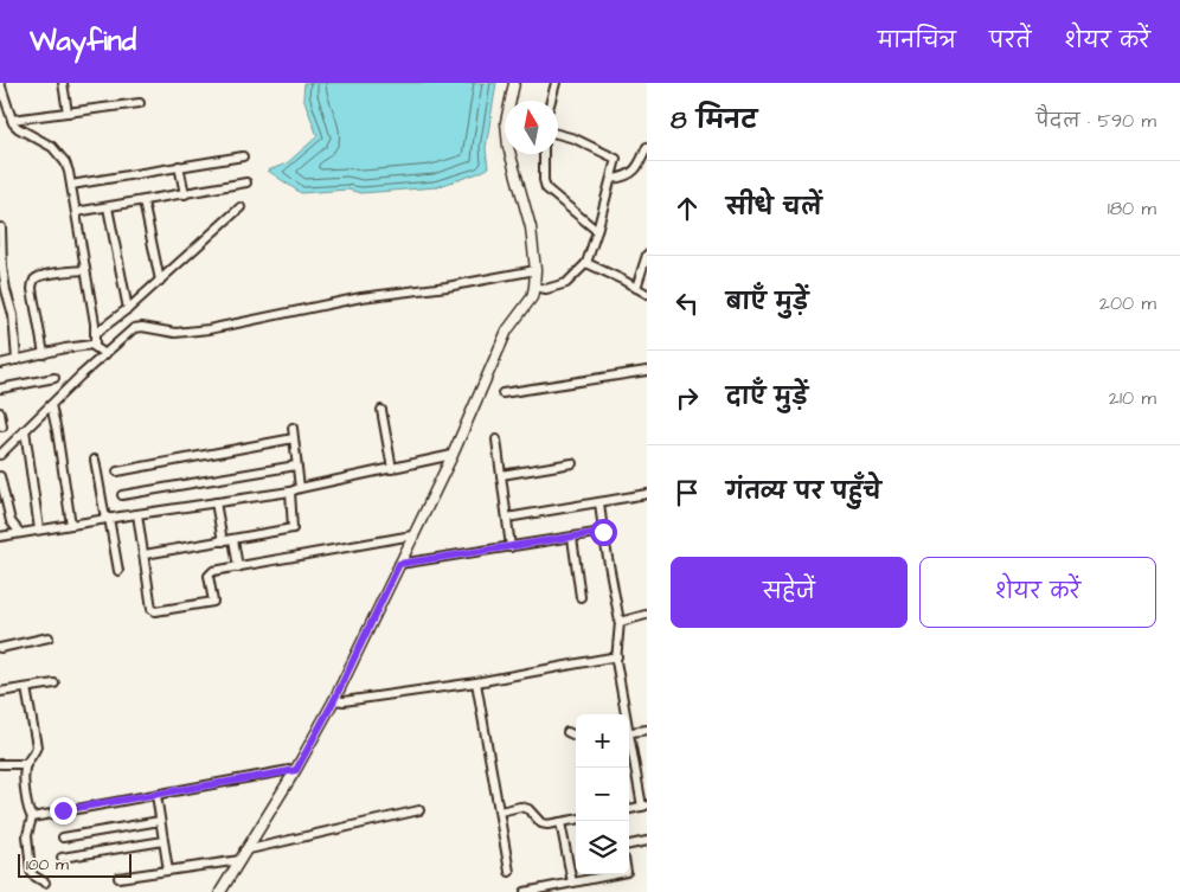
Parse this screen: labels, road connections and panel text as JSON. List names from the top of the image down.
{
  "scale_bar": "100 m",
  "north": "top",
  "page": {
    "header": "Wayfind",
    "nav": ["मानचित्र", "परतें", "शेयर करें"],
    "heading": ["8 मिनट", "पैदल · 590 m"],
    "list": [
      ["सीधे चलें", "180 m"],
      ["बाएँ मुड़ें", "200 m"],
      ["दाएँ मुड़ें", "210 m"],
      "गंतव्य पर पहुँचे"
    ],
    "buttons": ["सहेजें", "शेयर करें"],
    "map_buttons": ["+", "−"],
    "scale": "100 m"
  }
}
